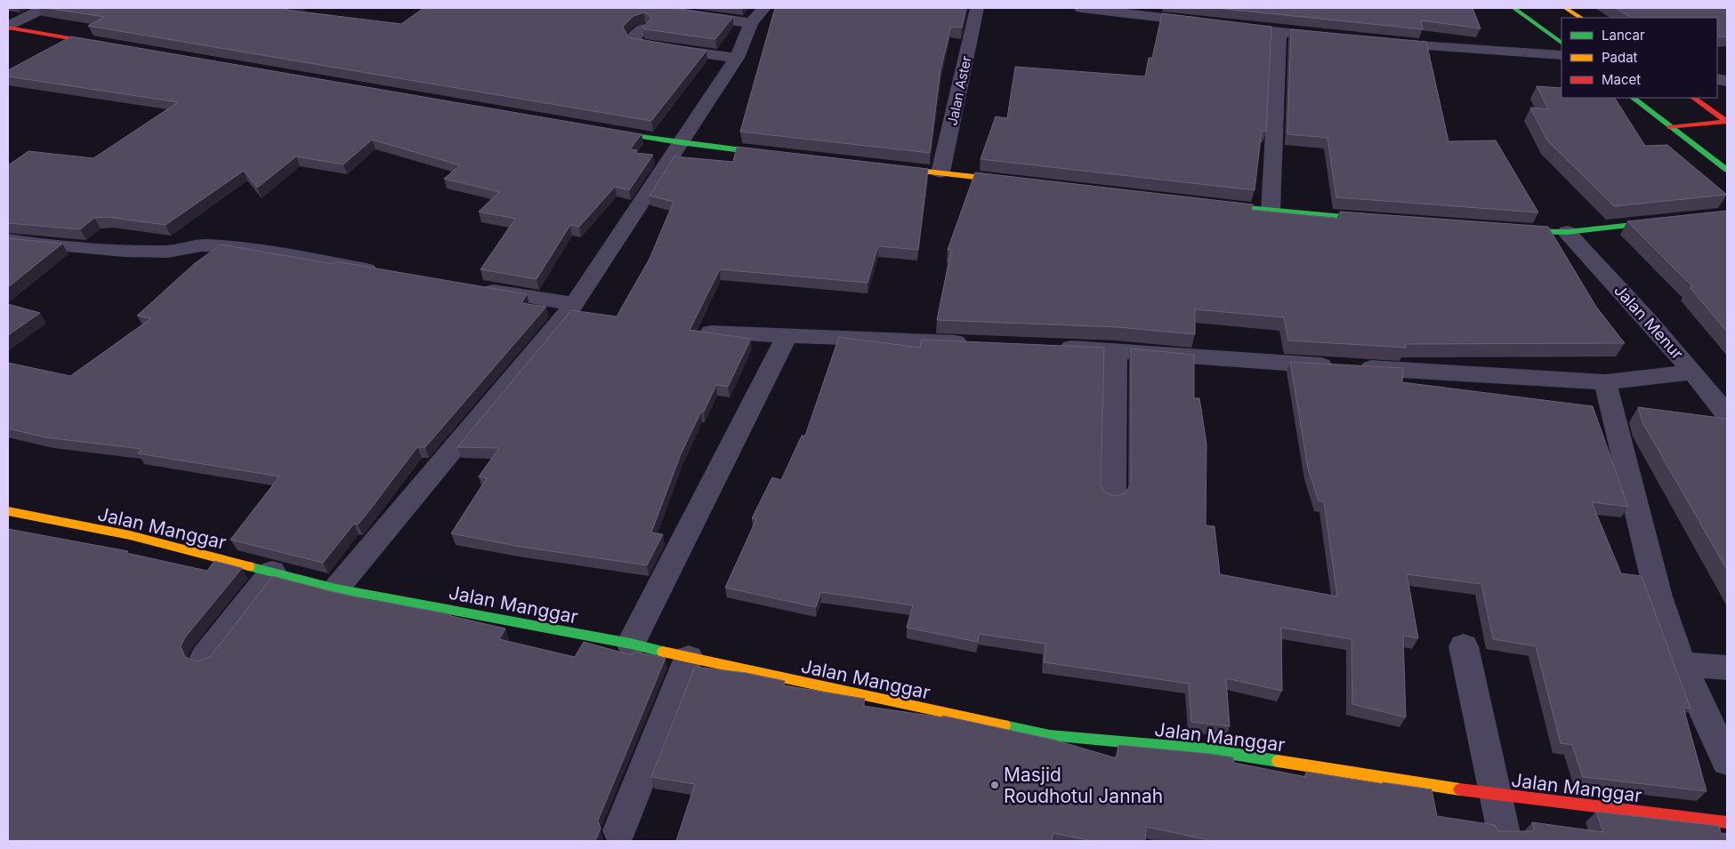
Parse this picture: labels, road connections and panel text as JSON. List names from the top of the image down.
{
  "streets": {
    "street": ["Jalan Aster", "Jalan Menur", "Jalan Manggar"]
  },
  "places": ["Masjid Roudhotul Jannah"],
  "legend": ["Lancar", "Padat", "Macet"]
}
